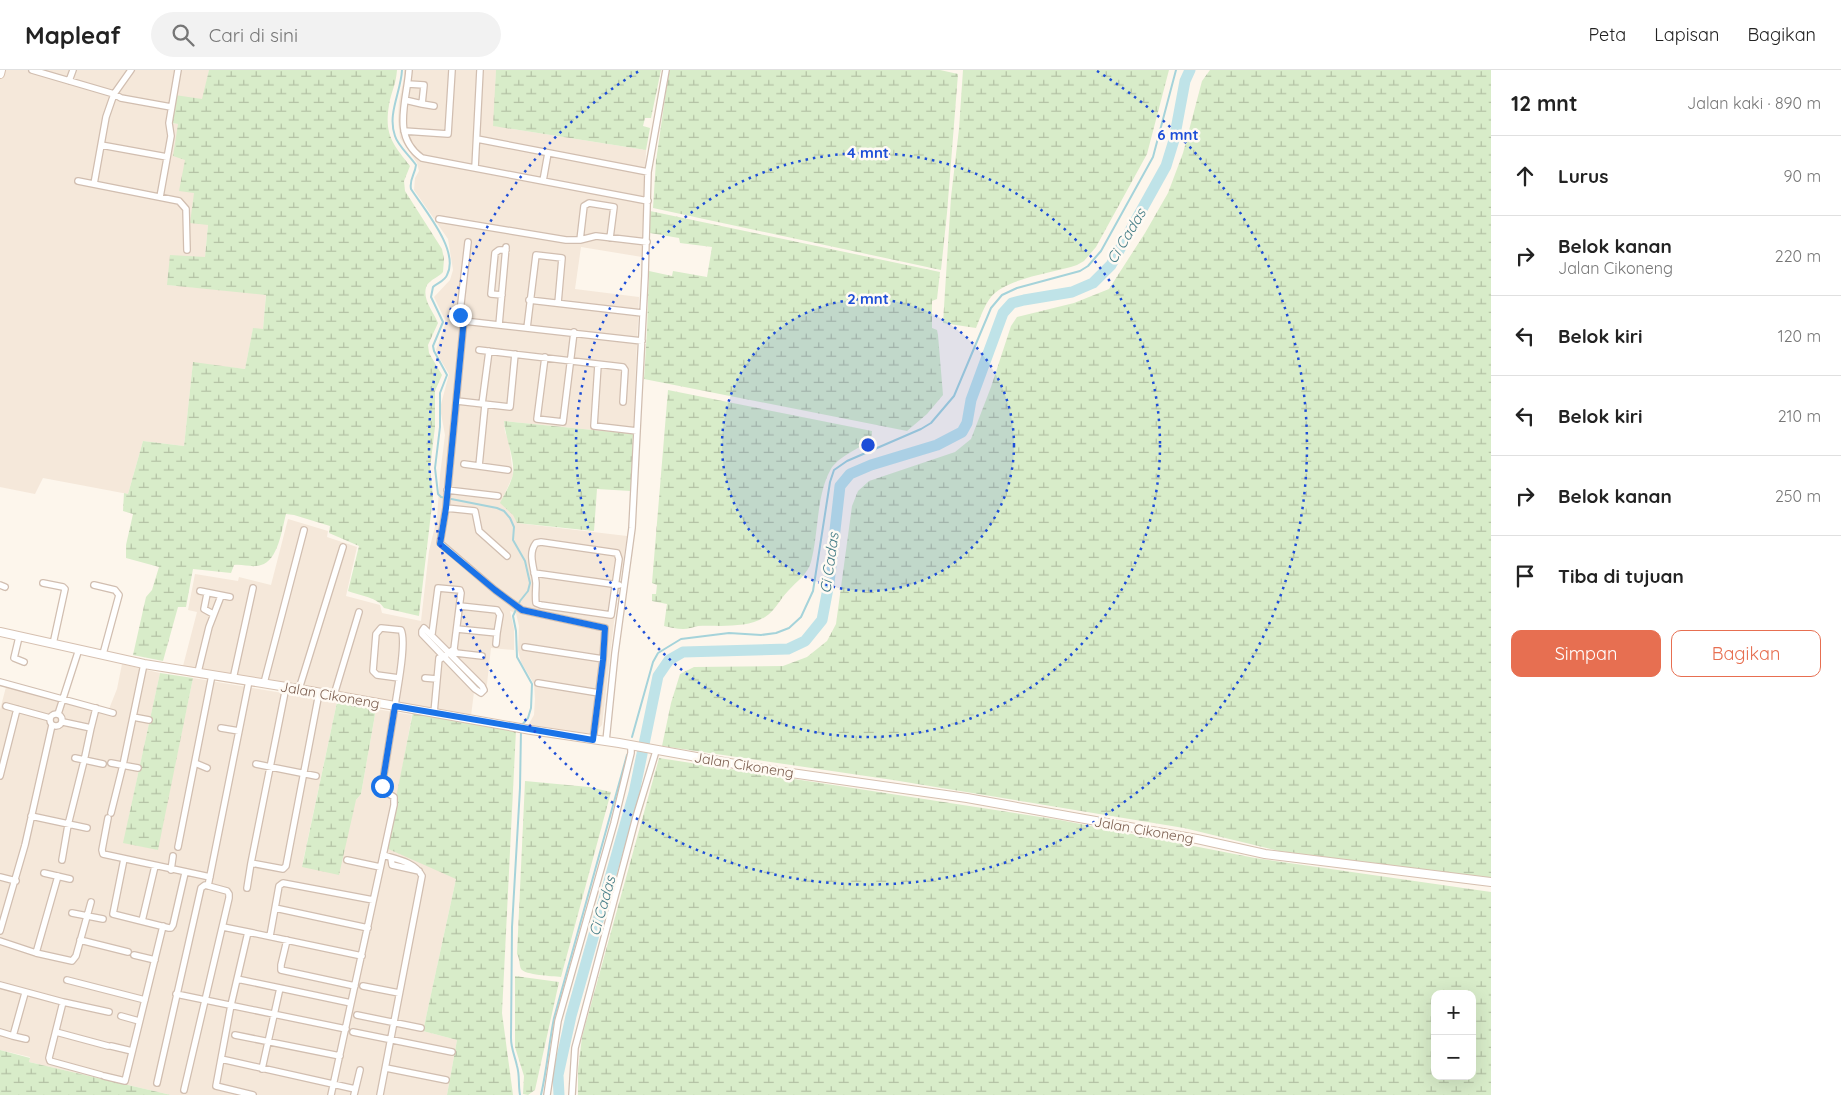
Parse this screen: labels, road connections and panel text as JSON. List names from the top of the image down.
{
  "streets": {
    "street": ["Jalan Cikoneng"]
  },
  "water": ["Ci Cadas"],
  "page": {
    "header": "Mapleaf",
    "search": "Cari di sini",
    "nav": ["Peta", "Lapisan", "Bagikan"],
    "heading": ["12 mnt", "Jalan kaki · 890 m"],
    "list": [
      ["Lurus", "90 m"],
      ["Belok kanan", "Jalan Cikoneng", "220 m"],
      ["Belok kiri", "120 m"],
      ["Belok kiri", "210 m"],
      ["Belok kanan", "250 m"],
      "Tiba di tujuan"
    ],
    "buttons": ["Simpan", "Bagikan"],
    "map_buttons": ["+", "−"]
  },
  "rings": ["6 mnt", "4 mnt", "2 mnt"]
}
